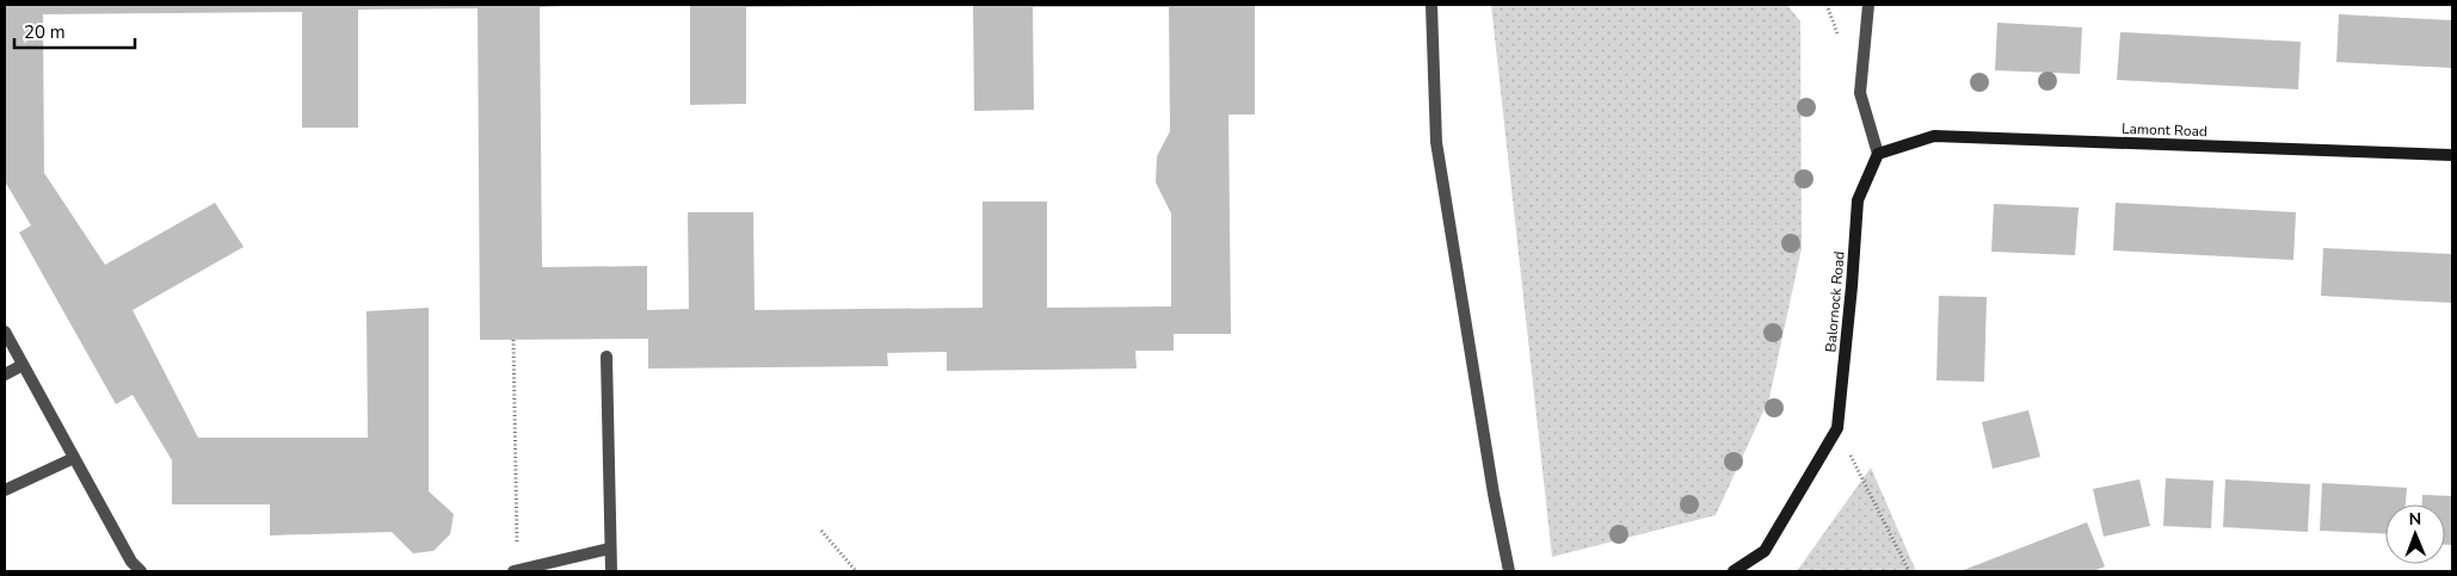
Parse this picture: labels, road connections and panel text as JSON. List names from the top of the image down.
{
  "streets": {
    "street": ["Lamont Road", "Balornock Road"]
  },
  "crossings": [
    ["Lamont Road", "Balornock Road"]
  ],
  "scale_bar": "20 m",
  "north": "top"
}
